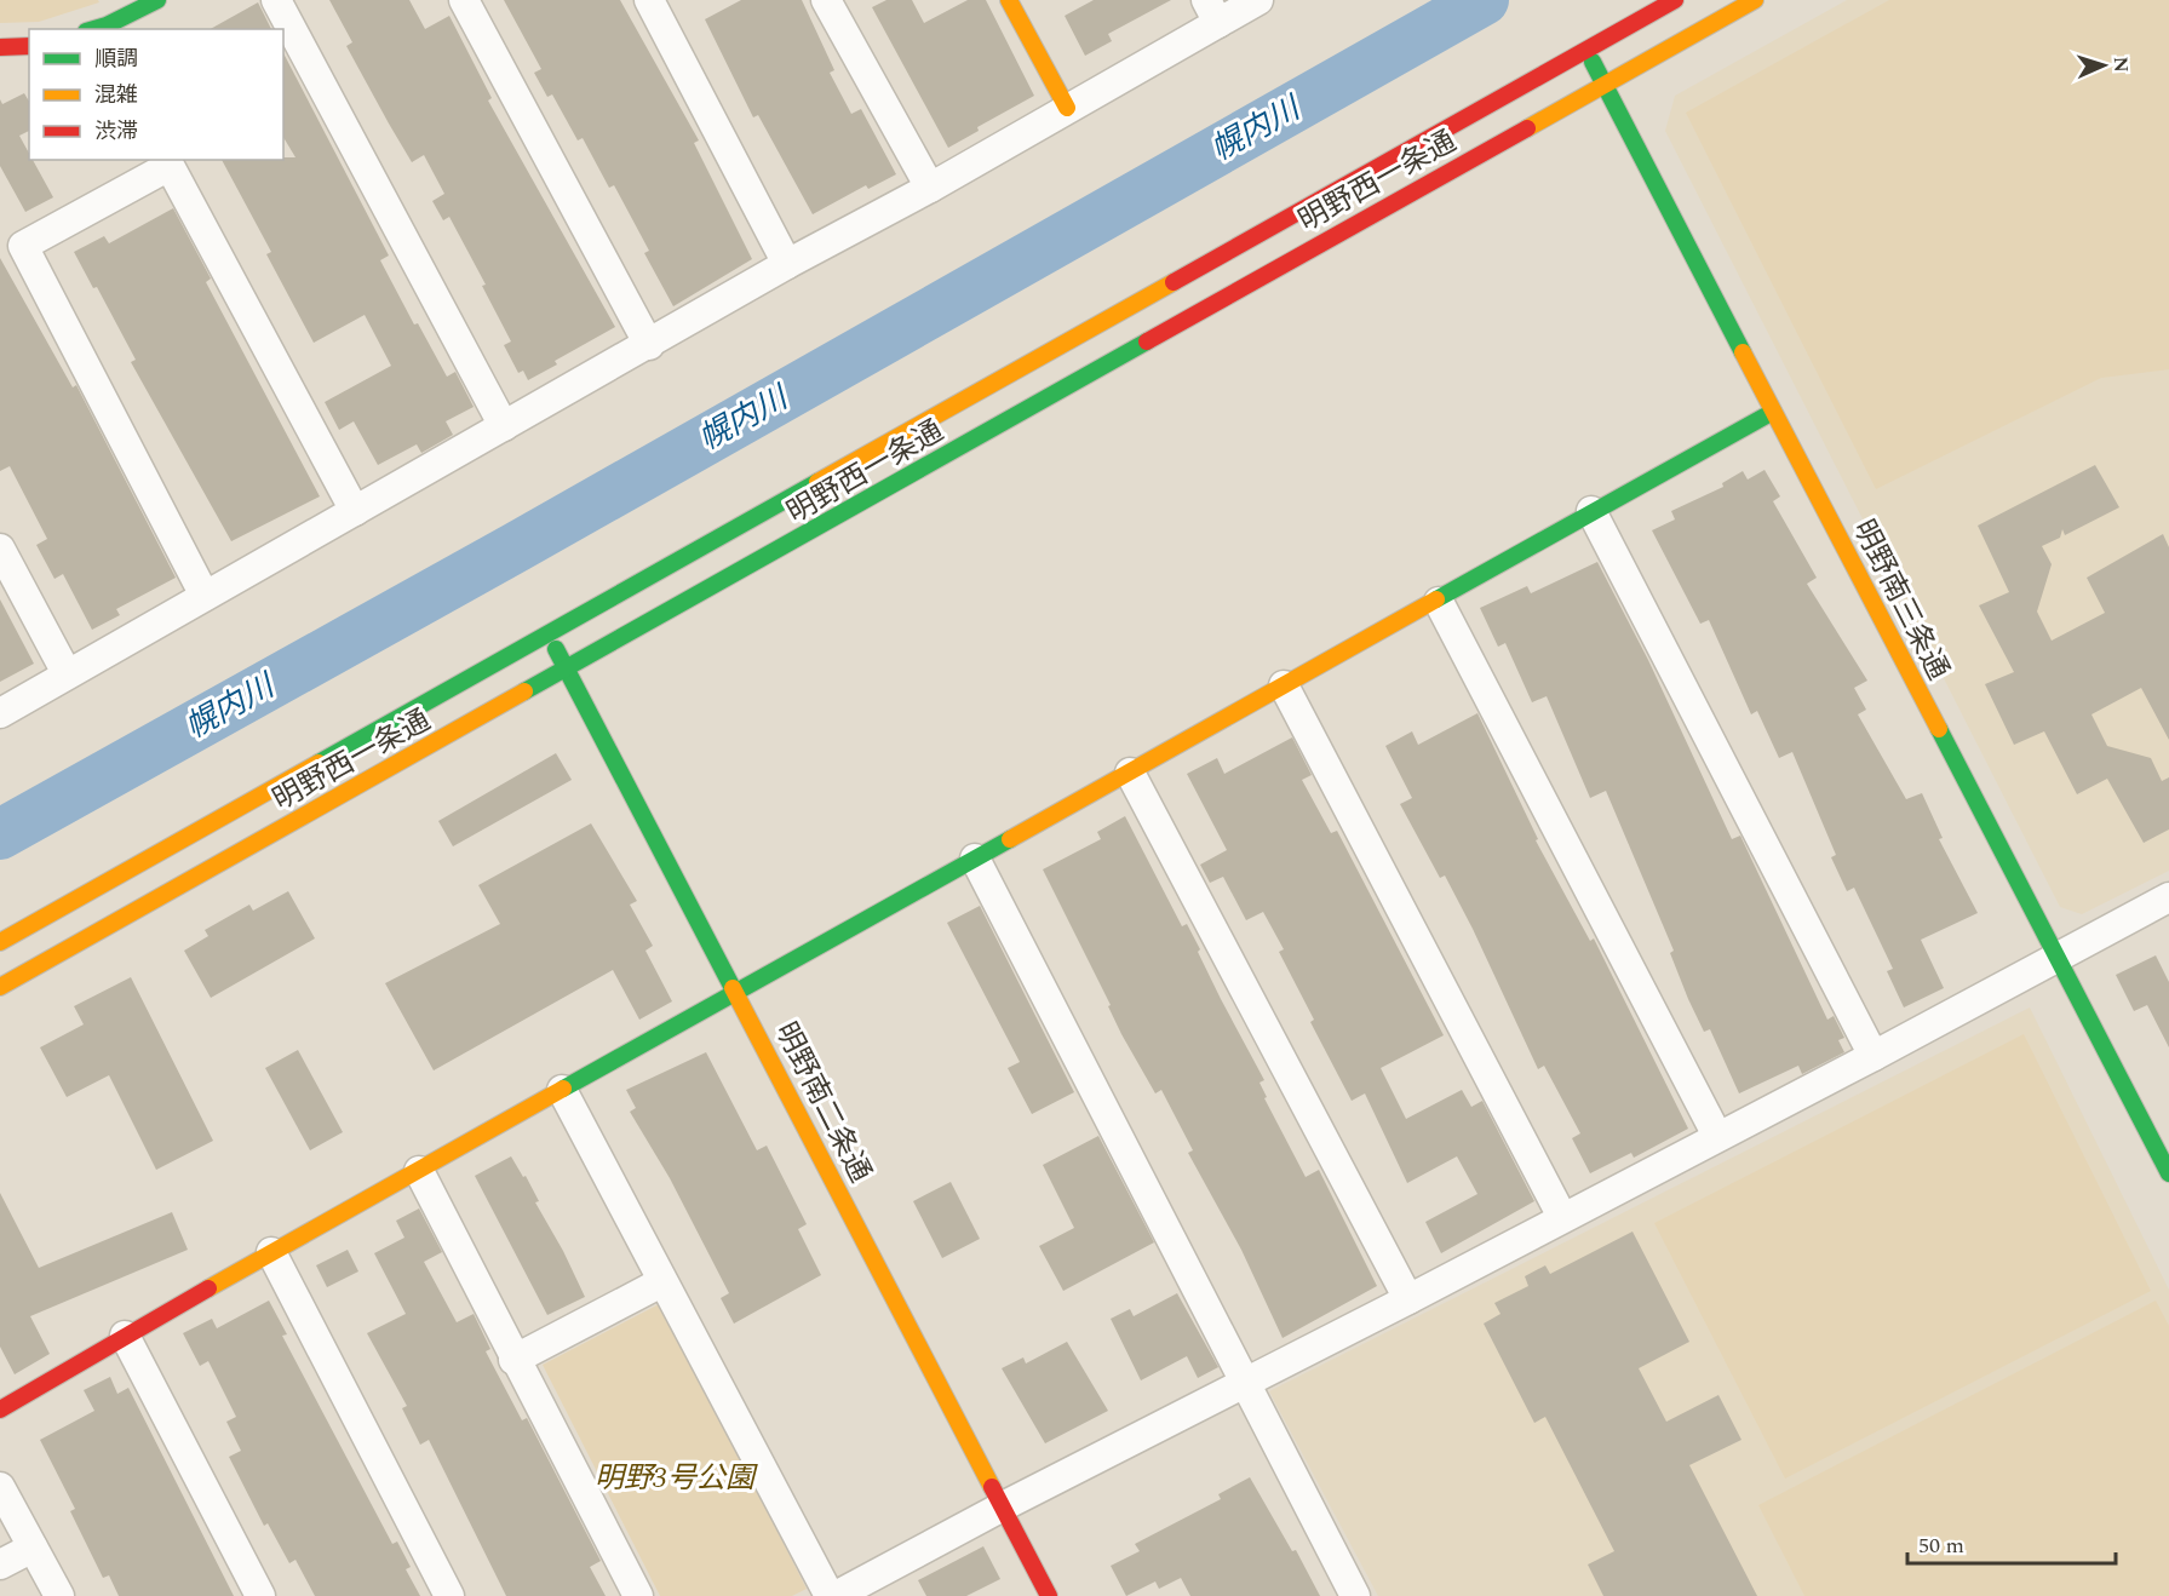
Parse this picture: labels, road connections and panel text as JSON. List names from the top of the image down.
{
  "streets": {
    "street": ["明野西一条通", "明野南三条通", "明野南二条通"]
  },
  "crossings": [
    ["明野西一条通", "明野南三条通"],
    ["明野西一条通", "明野南二条通"]
  ],
  "water": ["幌内川"],
  "parks": ["明野3号公園"],
  "legend": ["順調", "混雑", "渋滞"],
  "scale_bar": "50 m",
  "north": "right"
}
